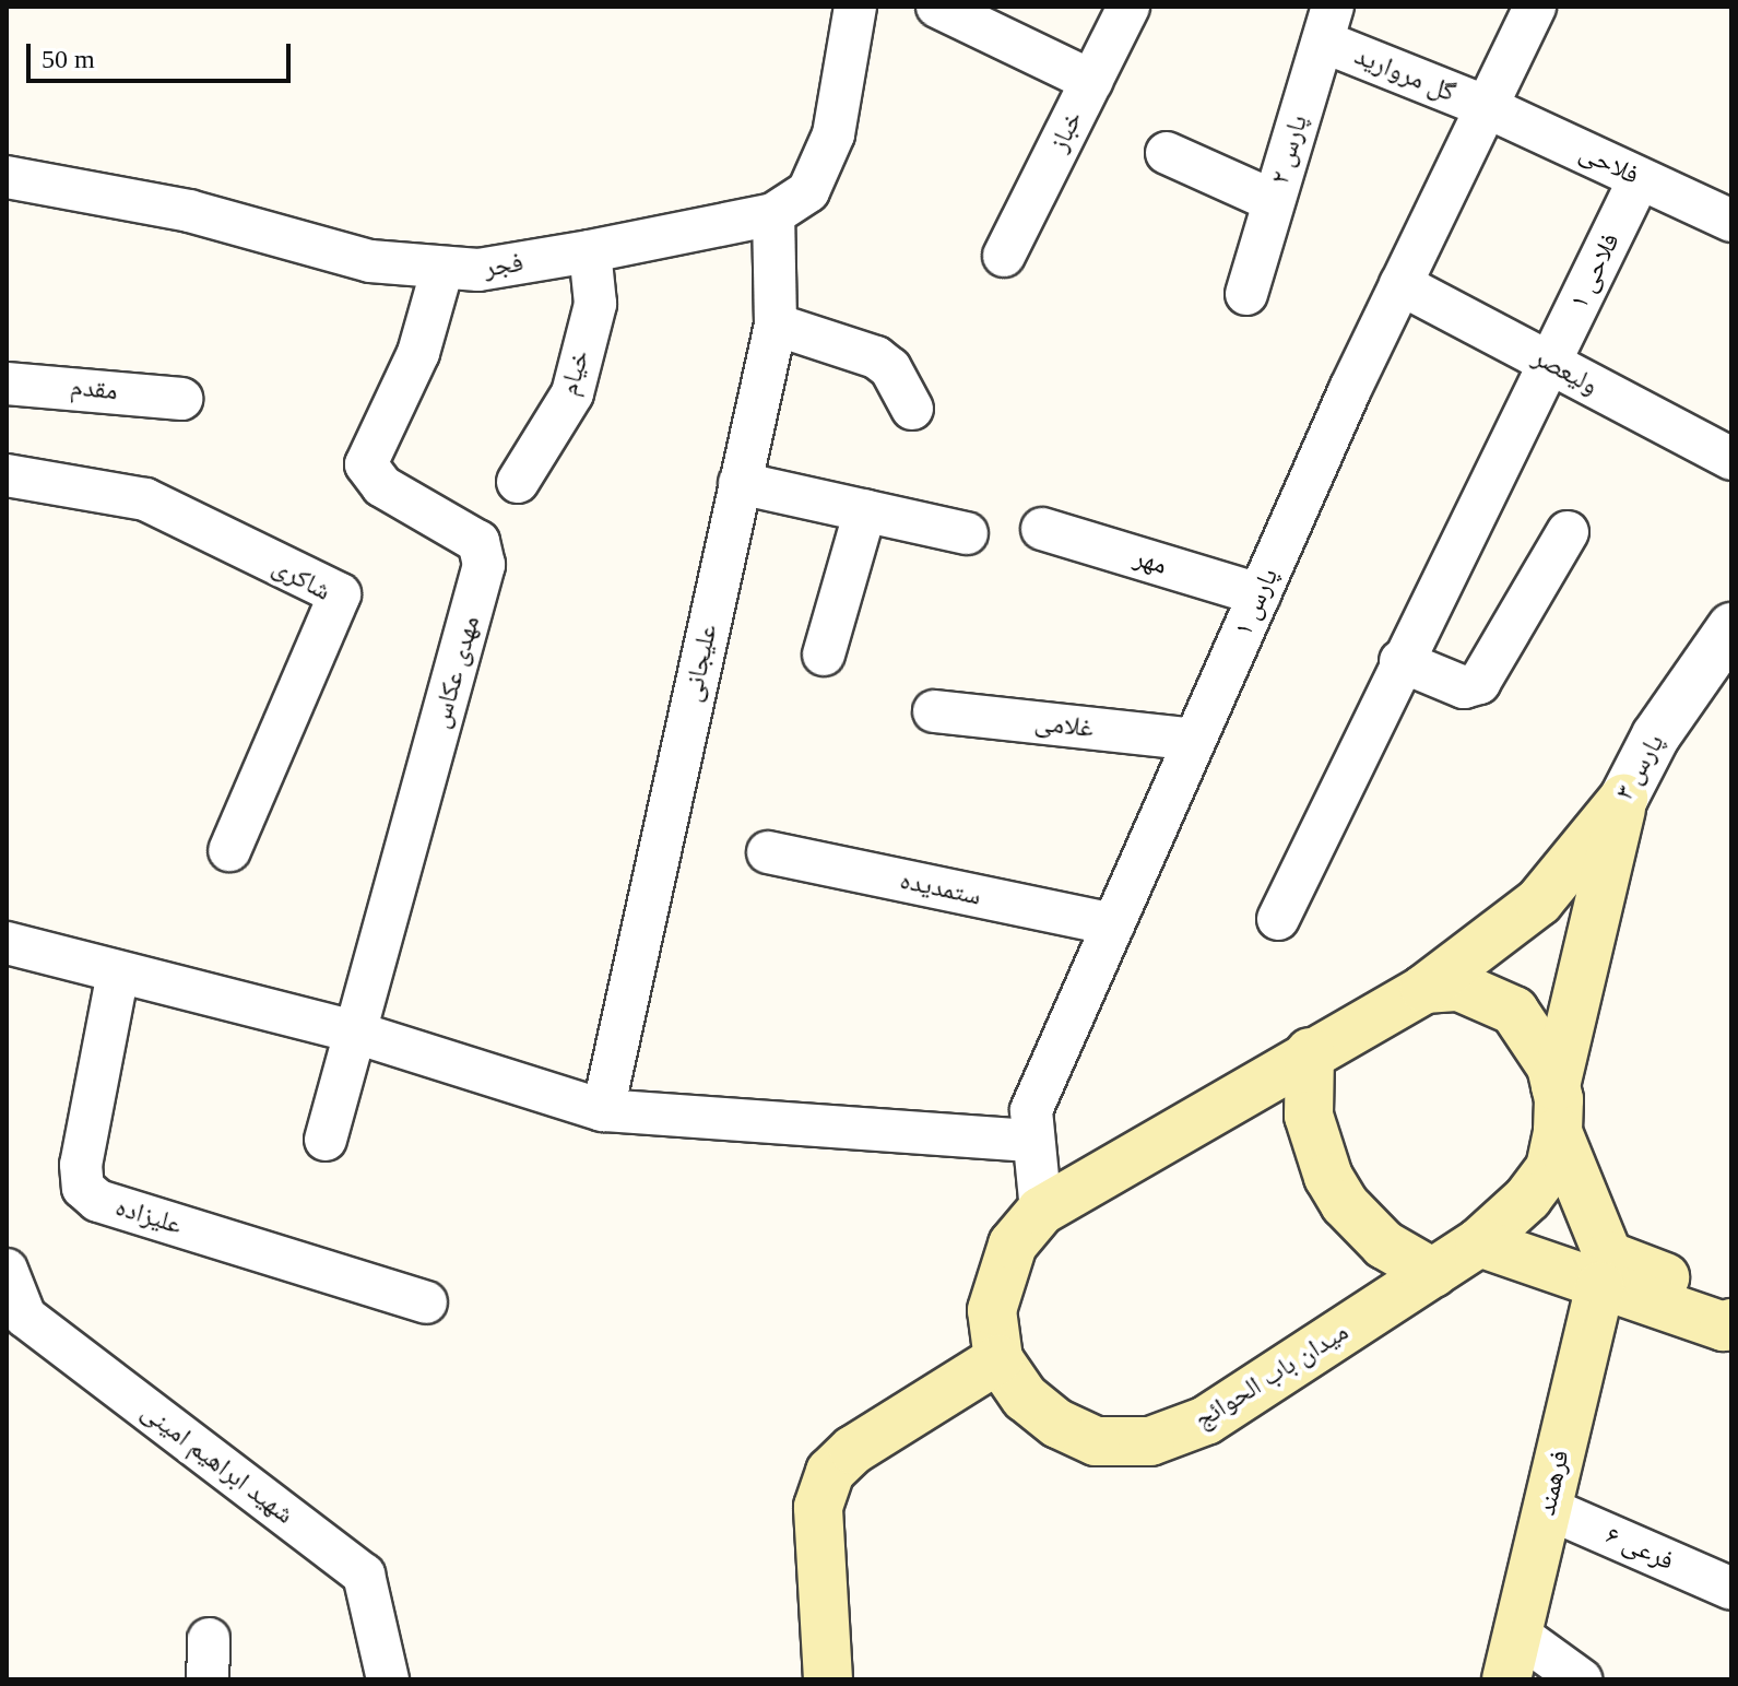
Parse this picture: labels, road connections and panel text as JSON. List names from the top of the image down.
{
  "streets": {
    "main road": ["پارس ۳", "میدان باب الحوائج", "فرهمند"],
    "street": [
      "گل مروارید",
      "خباز",
      "پارس ۲",
      "فلاحی",
      "فجر",
      "فلاحی ۱",
      "ولیعصر",
      "خیام",
      "مقدم",
      "مهر",
      "شاکری",
      "پارس ۱",
      "علیجانی",
      "مهدی عکاس",
      "غلامی",
      "ستمدیده",
      "علیزاده",
      "شهید ابراهیم امینی",
      "فرعی ۶"
    ]
  },
  "crossings": [
    ["گل مروارید", "پارس ۲"],
    ["گل مروارید", "فلاحی"],
    ["گل مروارید", "پارس ۱"],
    ["فلاحی", "فلاحی ۱"],
    ["فلاحی", "پارس ۱"],
    ["فجر", "خیام"],
    ["فجر", "علیجانی"],
    ["فجر", "مهدی عکاس"],
    ["فلاحی ۱", "ولیعصر"],
    ["ولیعصر", "پارس ۱"],
    ["مهر", "پارس ۱"],
    ["پارس ۱", "غلامی"],
    ["پارس ۱", "ستمدیده"],
    ["پارس ۱", "میدان باب الحوائج"],
    ["پارس ۳", "میدان باب الحوائج"],
    ["فرهمند", "فرعی ۶"]
  ],
  "scale_bar": "50 m"
}
